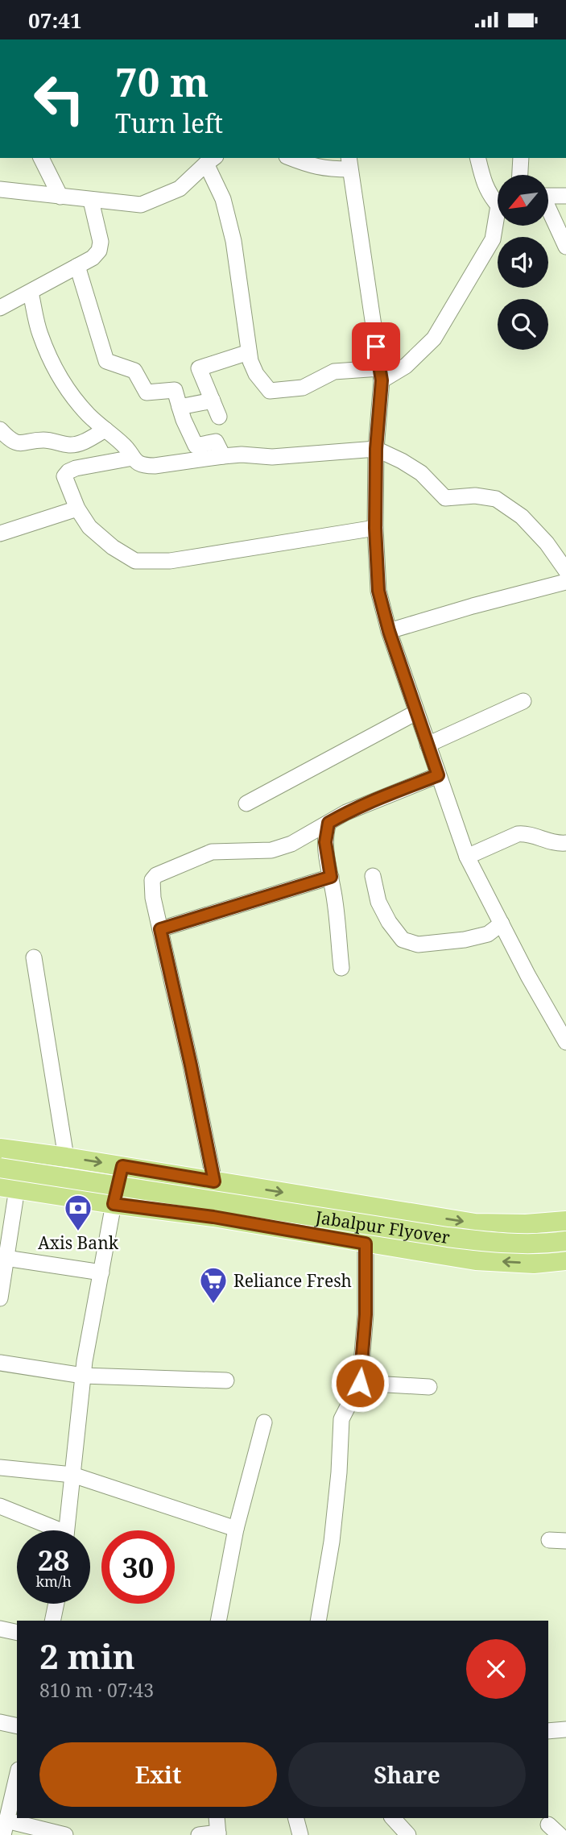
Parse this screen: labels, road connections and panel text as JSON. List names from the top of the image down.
{
  "streets": {
    "main road": ["Jabalpur Flyover"]
  },
  "places": {
    "bank": ["Axis Bank"],
    "supermarket": ["Reliance Fresh"]
  },
  "north": "bottom left",
  "page": {
    "status": "07:41",
    "turn": ["70 m", "Turn left"],
    "speed": "28 km/h",
    "limit": "30",
    "heading": ["2 min", "810 m · 07:43"],
    "buttons": ["Exit", "Share"]
  }
}
